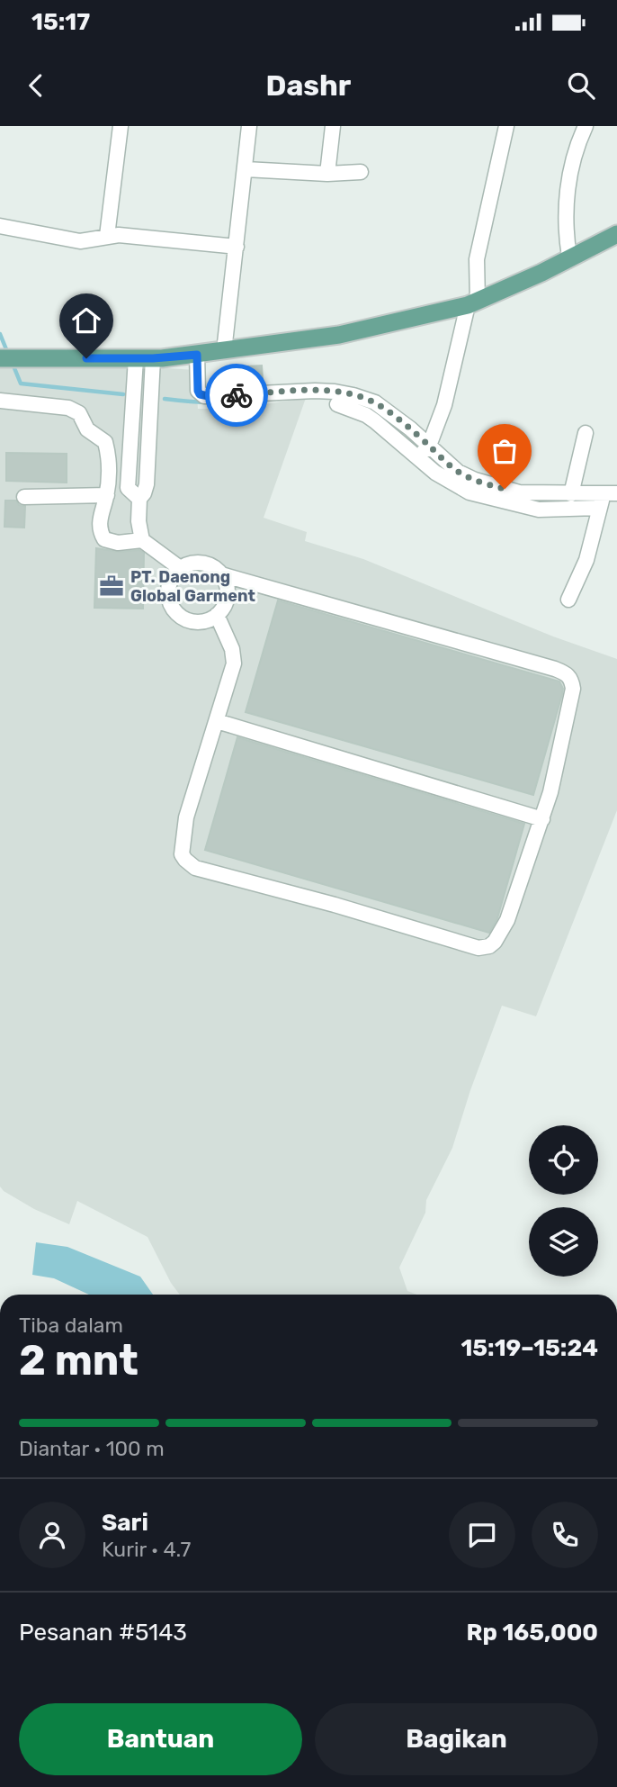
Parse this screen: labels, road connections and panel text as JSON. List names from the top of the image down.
{
  "places": {
    "office": ["PT. Daenong Global Garment"]
  },
  "page": {
    "status": "15:17",
    "header": "Dashr",
    "heading": ["2 mnt", "Tiba dalam", "15:19–15:24"],
    "panel": [
      "Sari",
      "Kurir · 4.7",
      "Pesanan #5143",
      "Rp 165,000"
    ],
    "bar": "Diantar · 100 m",
    "buttons": ["Bantuan", "Bagikan"]
  }
}
